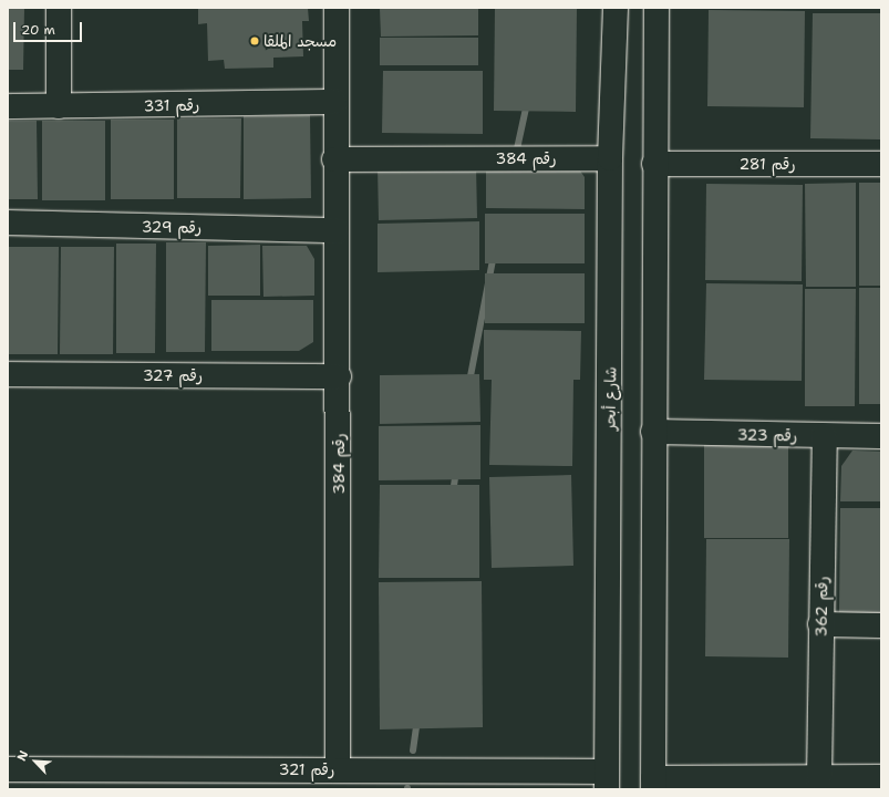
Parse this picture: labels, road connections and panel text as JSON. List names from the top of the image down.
{
  "streets": {
    "street": [
      "رقم 331",
      "رقم 384",
      "رقم 281",
      "رقم 329",
      "رقم 327",
      "شارع أبحر",
      "رقم 323",
      "رقم 362",
      "رقم 321"
    ]
  },
  "crossings": [
    ["رقم 331", "رقم 384"],
    ["رقم 384", "رقم 329"],
    ["رقم 384", "رقم 327"],
    ["رقم 384", "شارع أبحر"],
    ["رقم 384", "رقم 321"],
    ["شارع أبحر", "رقم 321"],
    ["رقم 323", "رقم 362"]
  ],
  "places": ["مسجد الملقا"],
  "scale_bar": "20 m",
  "north": "top left"
}
